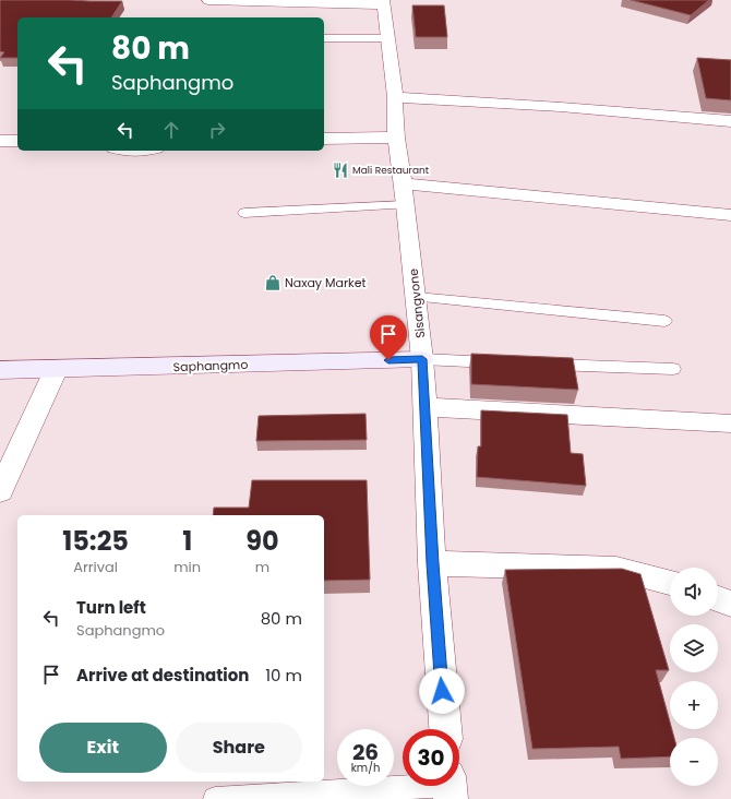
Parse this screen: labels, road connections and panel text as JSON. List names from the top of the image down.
{
  "streets": {
    "street": ["Sisangvone", "Saphangmo"]
  },
  "crossings": [
    ["Sisangvone", "Saphangmo"]
  ],
  "places": {
    "restaurant": ["Mali Restaurant"],
    "shop": ["Naxay Market"]
  },
  "page": {
    "turn": ["80 m", "Saphangmo"],
    "eta": [
      "15:25",
      "Arrival",
      "1",
      "min",
      "90",
      "m"
    ],
    "map_buttons": ["+", "−"],
    "list": [
      {
        "name": "Turn left",
        "note": "Saphangmo",
        "value": "80 m"
      },
      {
        "name": "Arrive at destination",
        "value": "10 m"
      }
    ],
    "buttons": ["Exit", "Share"],
    "speed": "26 km/h",
    "limit": "30"
  }
}
